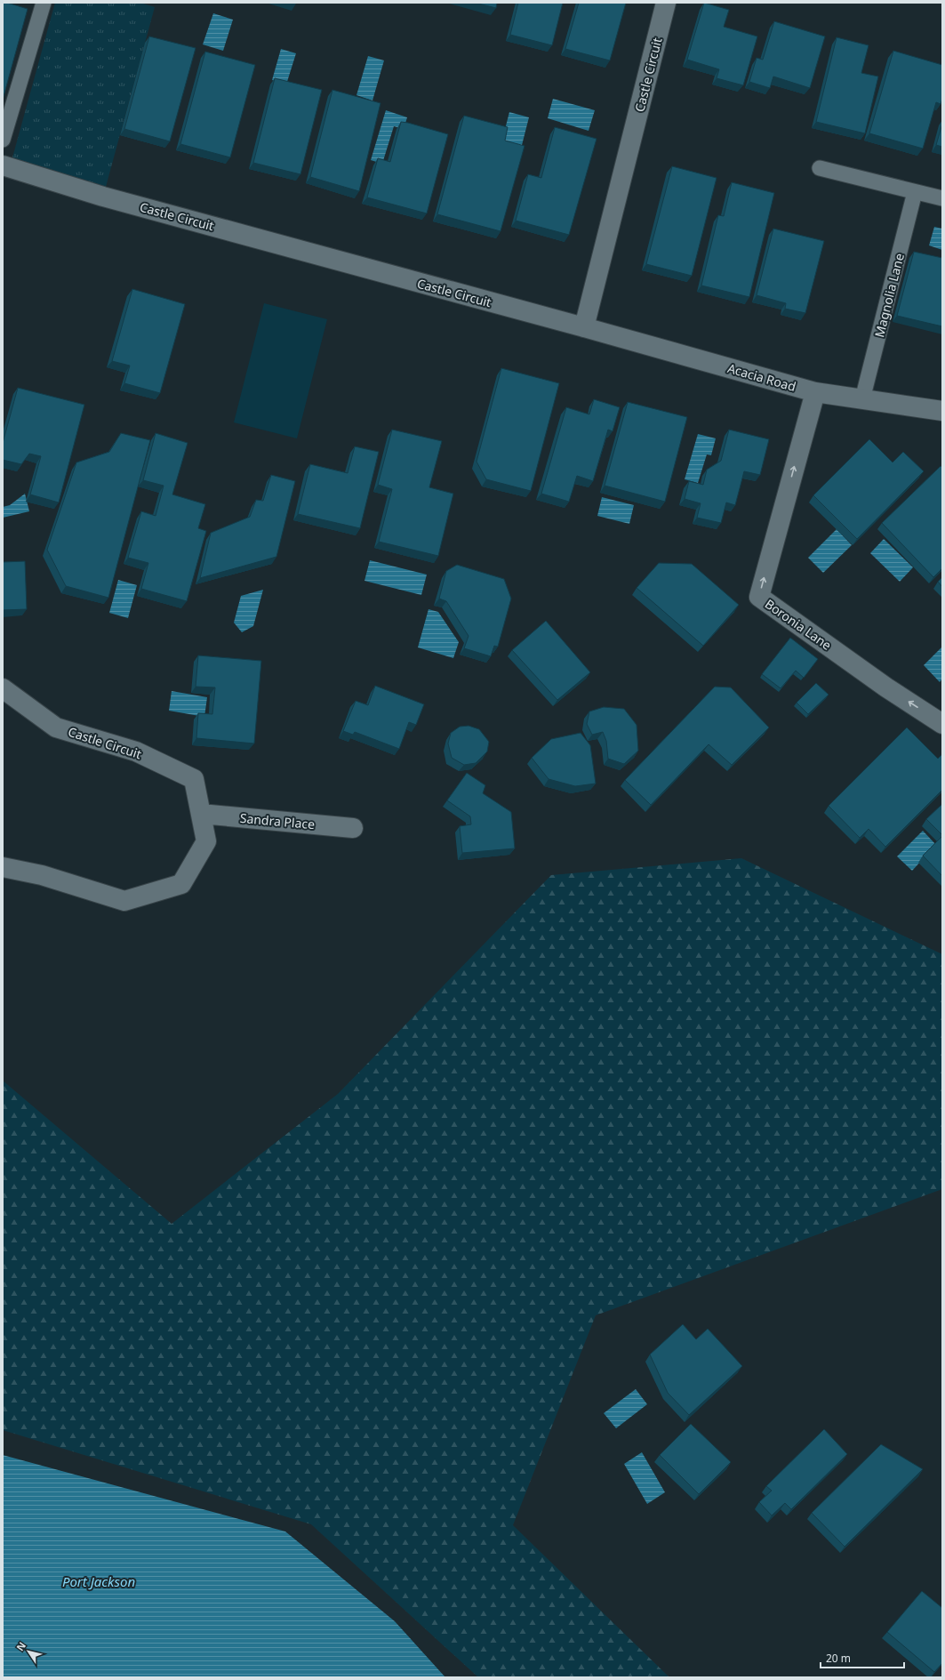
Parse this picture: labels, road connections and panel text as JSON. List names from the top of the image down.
{
  "streets": {
    "street": [
      "Castle Circuit",
      "Acacia Road",
      "Boronia Lane",
      "Sandra Place"
    ],
    "lane": ["Magnolia Lane"]
  },
  "crossings": [
    ["Castle Circuit", "Acacia Road"],
    ["Castle Circuit", "Sandra Place"],
    ["Magnolia Lane", "Acacia Road"],
    ["Acacia Road", "Boronia Lane"]
  ],
  "one_way": ["Boronia Lane"],
  "water": ["Port Jackson"],
  "scale_bar": "20 m",
  "north": "top left"
}
